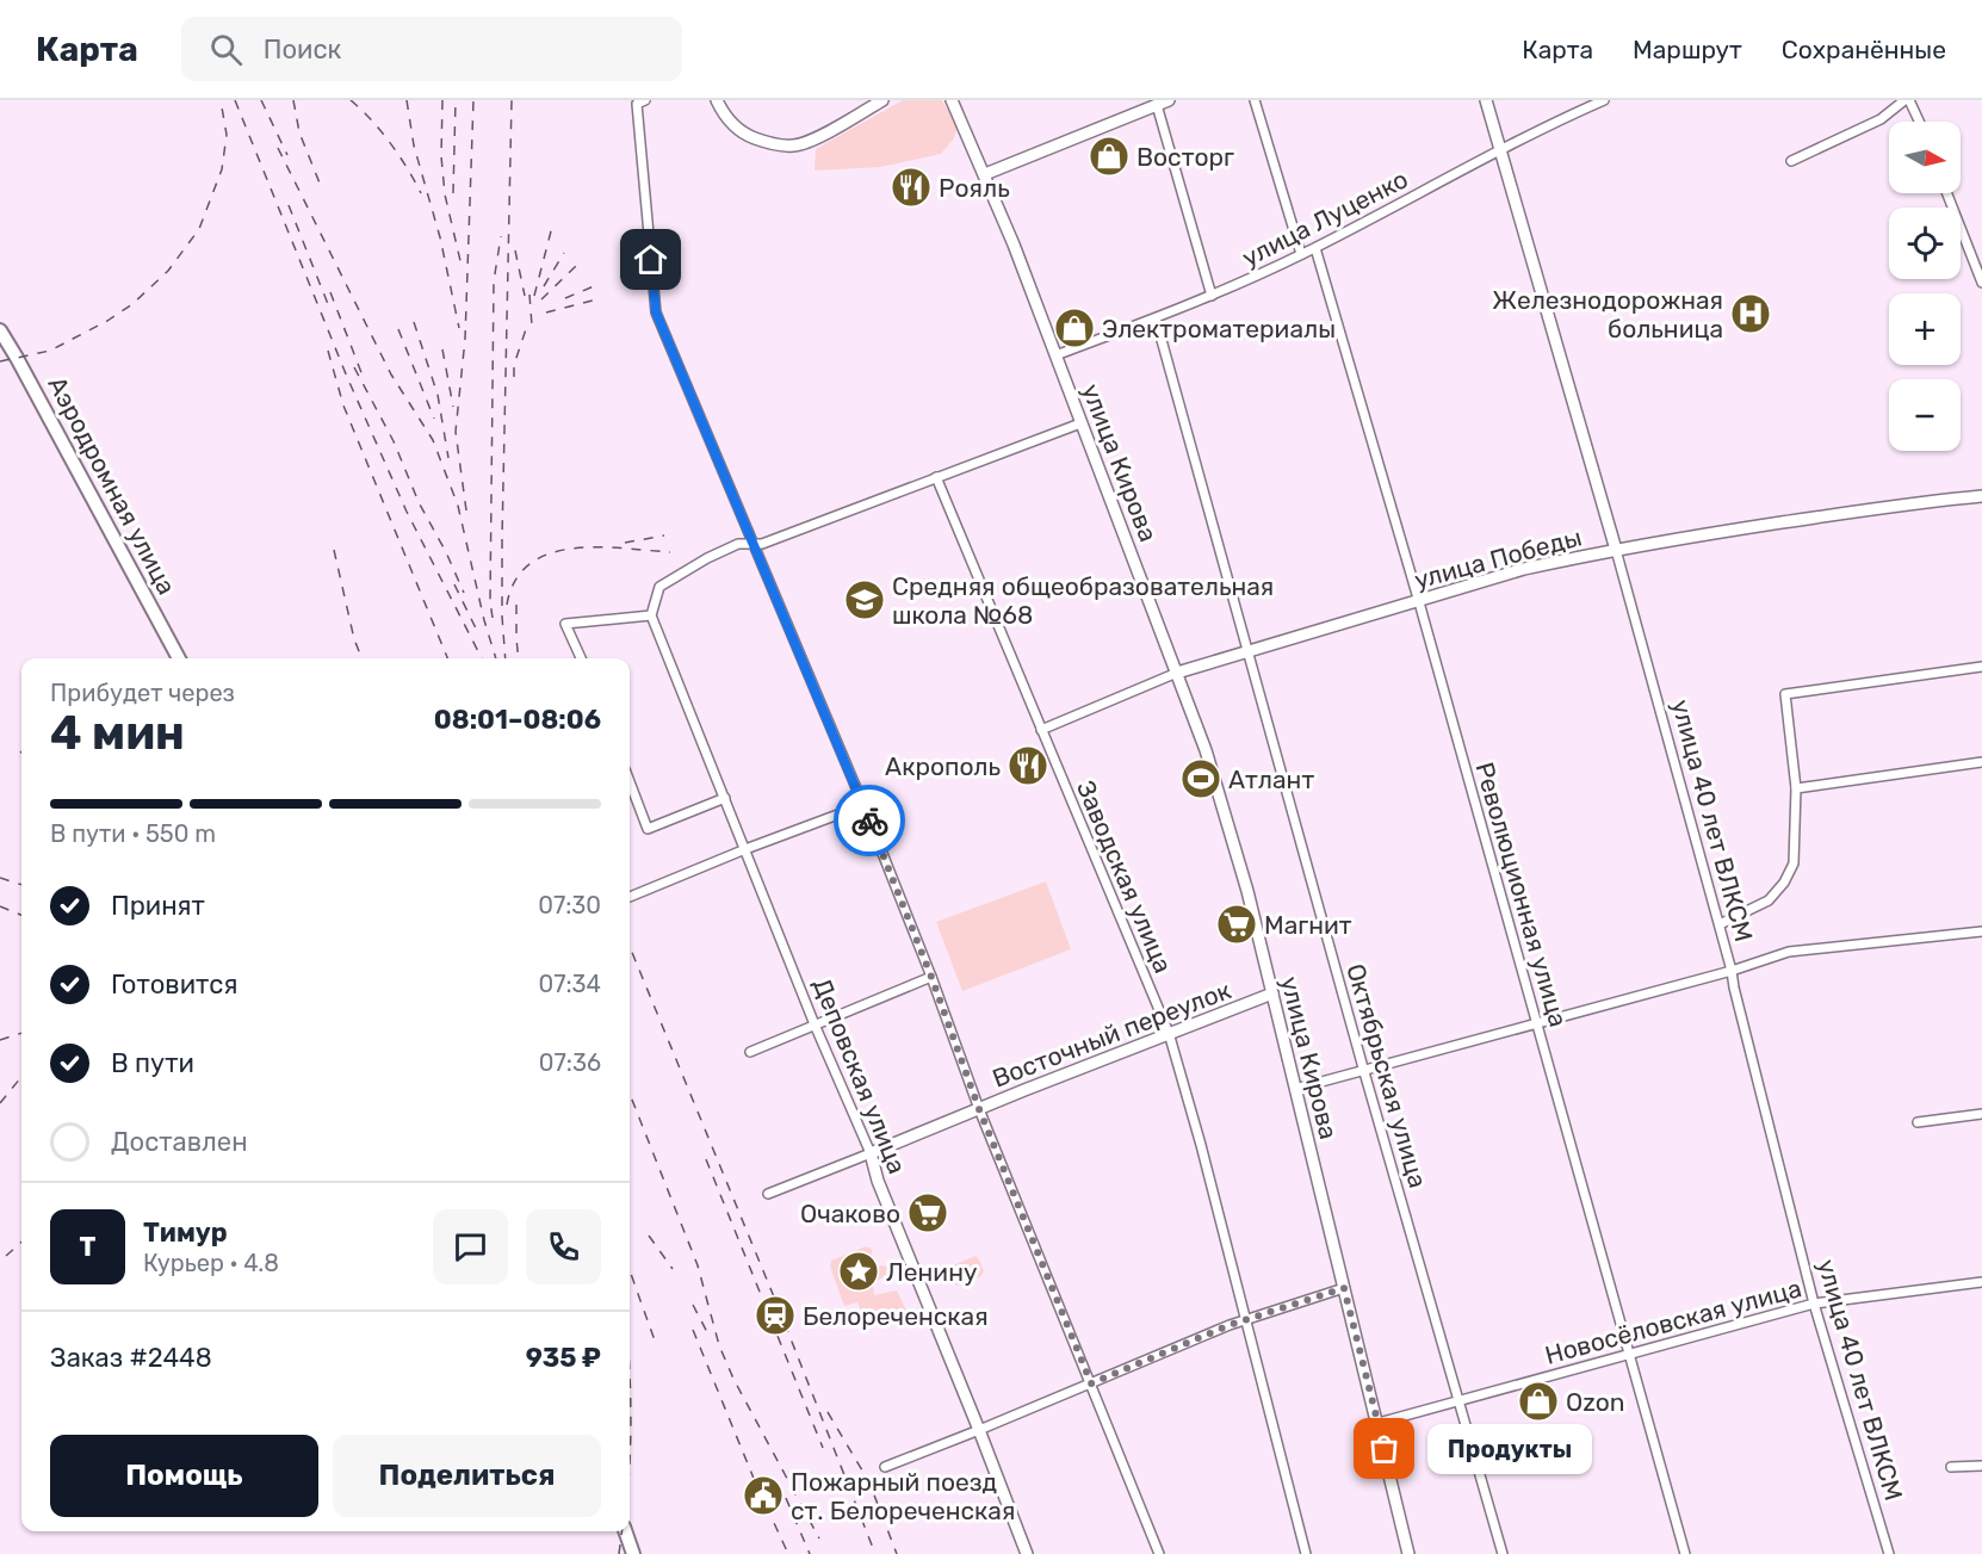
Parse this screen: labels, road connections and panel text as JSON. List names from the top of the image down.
{
  "streets": {
    "main road": ["Аэродромная улица"],
    "street": [
      "улица Луценко",
      "улица Кирова",
      "улица Победы",
      "улица 40 лет ВЛКСМ",
      "Заводская улица",
      "Революционная улица",
      "Восточный переулок",
      "Деповская улица",
      "Октябрьская улица",
      "Новосёловская улица"
    ]
  },
  "crossings": [
    ["улица Луценко", "улица Кирова"],
    ["улица Луценко", "улица 40 лет ВЛКСМ"],
    ["улица Луценко", "Революционная улица"],
    ["улица Луценко", "Октябрьская улица"],
    ["улица Кирова", "улица Победы"],
    ["улица Кирова", "Восточный переулок"],
    ["улица Кирова", "Новосёловская улица"],
    ["улица Победы", "улица 40 лет ВЛКСМ"],
    ["улица Победы", "Заводская улица"],
    ["улица Победы", "Революционная улица"],
    ["улица Победы", "Октябрьская улица"],
    ["улица 40 лет ВЛКСМ", "Новосёловская улица"],
    ["Заводская улица", "Восточный переулок"],
    ["Революционная улица", "Новосёловская улица"],
    ["Восточный переулок", "Деповская улица"],
    ["Октябрьская улица", "Новосёловская улица"]
  ],
  "places": {
    "shop": ["Восторг", "Электроматериалы", "Ozon"],
    "restaurant": ["Рояль", "Акрополь"],
    "hospital": ["Железнодорожная больница"],
    "school or university": ["Средняя общеобразовательная школа №68"],
    "sports": ["Атлант"],
    "supermarket": ["Магнит", "Очаково"],
    "place": ["Ленину"],
    "station": ["Белореченская"],
    "other": ["Продукты"],
    "public building": ["Пожарный поезд ст. Белореченская"]
  },
  "north": "right",
  "page": {
    "header": "Карта",
    "search": "Поиск",
    "nav": ["Карта", "Маршрут", "Сохранённые"],
    "map_buttons": ["+", "−"],
    "heading": ["4 мин", "Прибудет через", "08:01–08:06"],
    "panel": [
      "Тимур",
      "Курьер · 4.8",
      "Заказ #2448",
      "935 ₽"
    ],
    "bar": "В пути · 550 m",
    "list": [
      ["Принят", "07:30"],
      ["Готовится", "07:34"],
      ["В пути", "07:36"],
      "Доставлен"
    ],
    "round": "Т",
    "buttons": ["Помощь", "Поделиться"],
    "bubble": "Продукты"
  }
}
